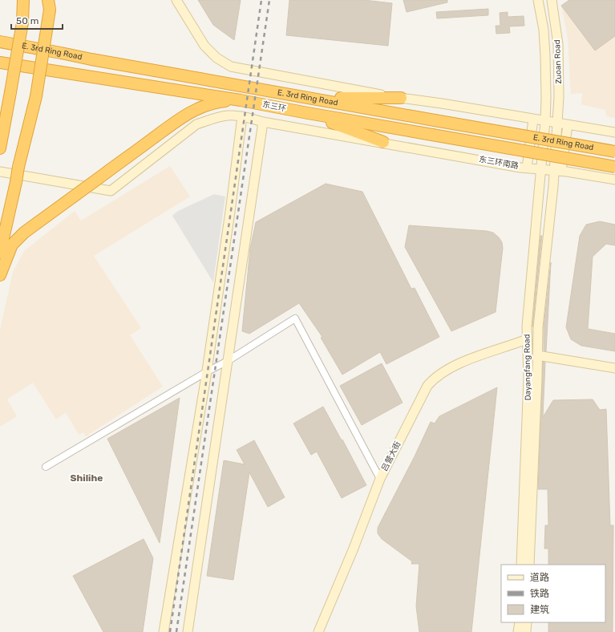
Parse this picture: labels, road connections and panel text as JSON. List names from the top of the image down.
{
  "streets": {
    "highway": ["E. 3rd Ring Road", "东三环"],
    "street": [
      "Zuoan Road",
      "东三环南路",
      "Dayangfang Road",
      "吕营大街"
    ]
  },
  "crossings": [
    ["E. 3rd Ring Road", "东三环"],
    ["Zuoan Road", "东三环南路"],
    ["Zuoan Road", "Dayangfang Road"],
    ["东三环南路", "Dayangfang Road"],
    ["Dayangfang Road", "吕营大街"]
  ],
  "districts": ["Shilihe"],
  "legend": ["道路", "铁路", "建筑"],
  "scale_bar": "50 m"
}
